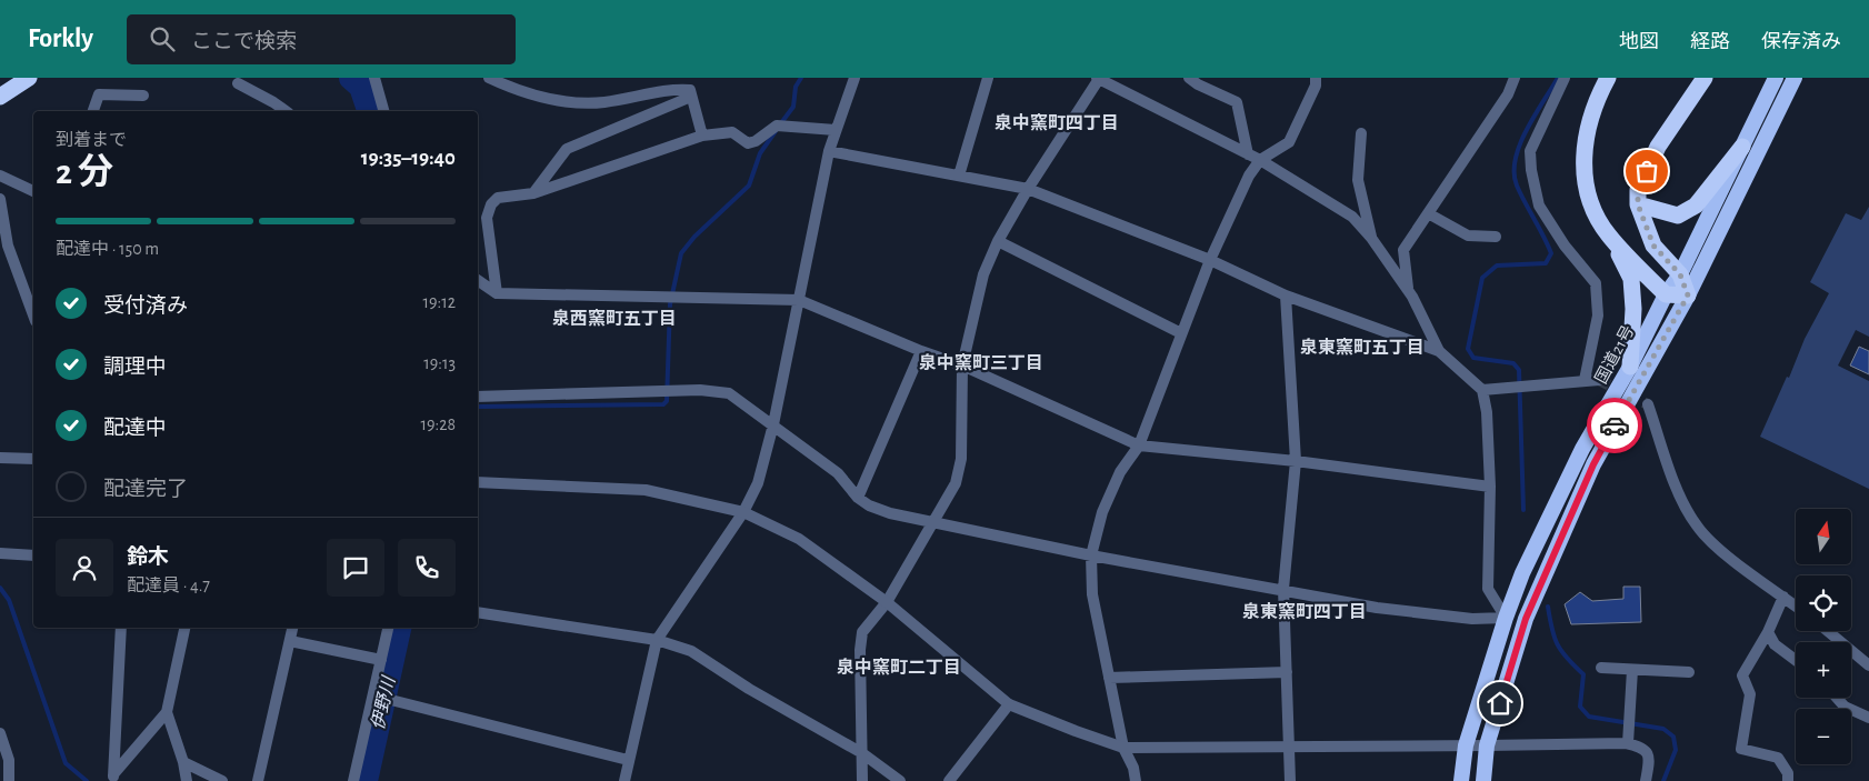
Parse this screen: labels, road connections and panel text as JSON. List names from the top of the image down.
{
  "streets": {
    "highway": ["国道21号"]
  },
  "districts": [
    "泉中窯町四丁目",
    "泉西窯町五丁目",
    "泉東窯町五丁目",
    "泉中窯町三丁目",
    "泉東窯町四丁目",
    "泉中窯町二丁目"
  ],
  "water": ["伊野川"],
  "north": "top",
  "page": {
    "header": "Forkly",
    "search": "ここで検索",
    "nav": ["地図", "経路", "保存済み"],
    "heading": ["2 分", "到着まで", "19:35–19:40"],
    "panel": ["鈴木", "配達員 · 4.7"],
    "bar": "配達中 · 150 m",
    "list": [
      ["受付済み", "19:12"],
      ["調理中", "19:13"],
      ["配達中", "19:28"],
      "配達完了"
    ],
    "map_buttons": ["+", "−"]
  }
}
